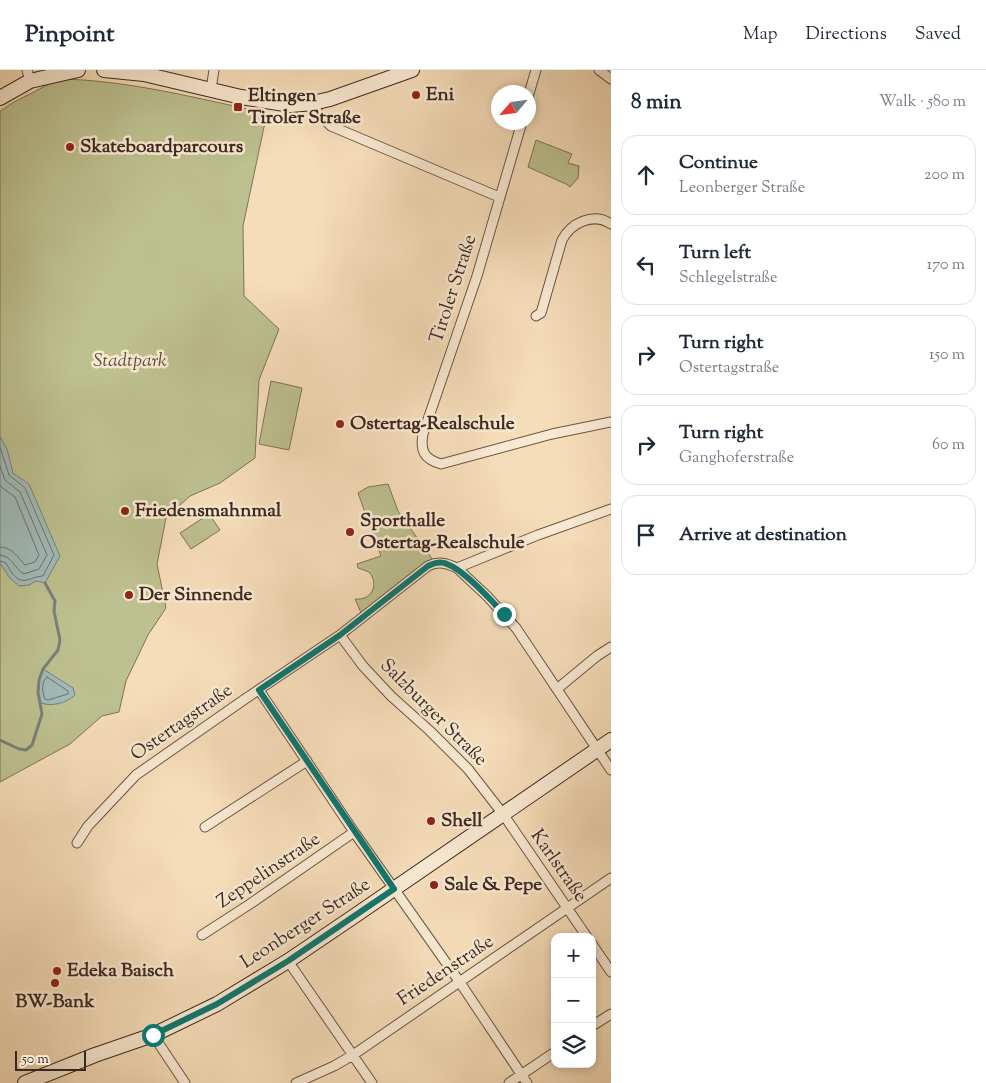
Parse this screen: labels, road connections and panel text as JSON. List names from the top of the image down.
{
  "streets": {
    "street": [
      "Tiroler Straße",
      "Salzburger Straße",
      "Ostertagstraße",
      "Karlstraße",
      "Zeppelinstraße",
      "Leonberger Straße",
      "Friedenstraße"
    ]
  },
  "crossings": [
    ["Salzburger Straße", "Ostertagstraße"],
    ["Salzburger Straße", "Karlstraße"],
    ["Salzburger Straße", "Leonberger Straße"],
    ["Karlstraße", "Leonberger Straße"],
    ["Karlstraße", "Friedenstraße"]
  ],
  "parks": ["Stadtpark"],
  "places": {
    "other": [
      "Eni",
      "Skateboardparcours",
      "Ostertag-Realschule",
      "Friedensmahnmal",
      "Sporthalle Ostertag-Realschule",
      "Der Sinnende",
      "Shell",
      "Sale & Pepe",
      "Edeka Baisch",
      "BW-Bank"
    ],
    "transit": ["Eltingen Tiroler Straße"]
  },
  "scale_bar": "50 m",
  "north": "bottom left",
  "page": {
    "header": "Pinpoint",
    "nav": ["Map", "Directions", "Saved"],
    "heading": ["8 min", "Walk · 580 m"],
    "list": [
      ["Continue", "Leonberger Straße", "200 m"],
      ["Turn left", "Schlegelstraße", "170 m"],
      ["Turn right", "Ostertagstraße", "150 m"],
      ["Turn right", "Ganghoferstraße", "60 m"],
      "Arrive at destination"
    ],
    "map_buttons": ["+", "−"],
    "scale": "50 m"
  }
}
